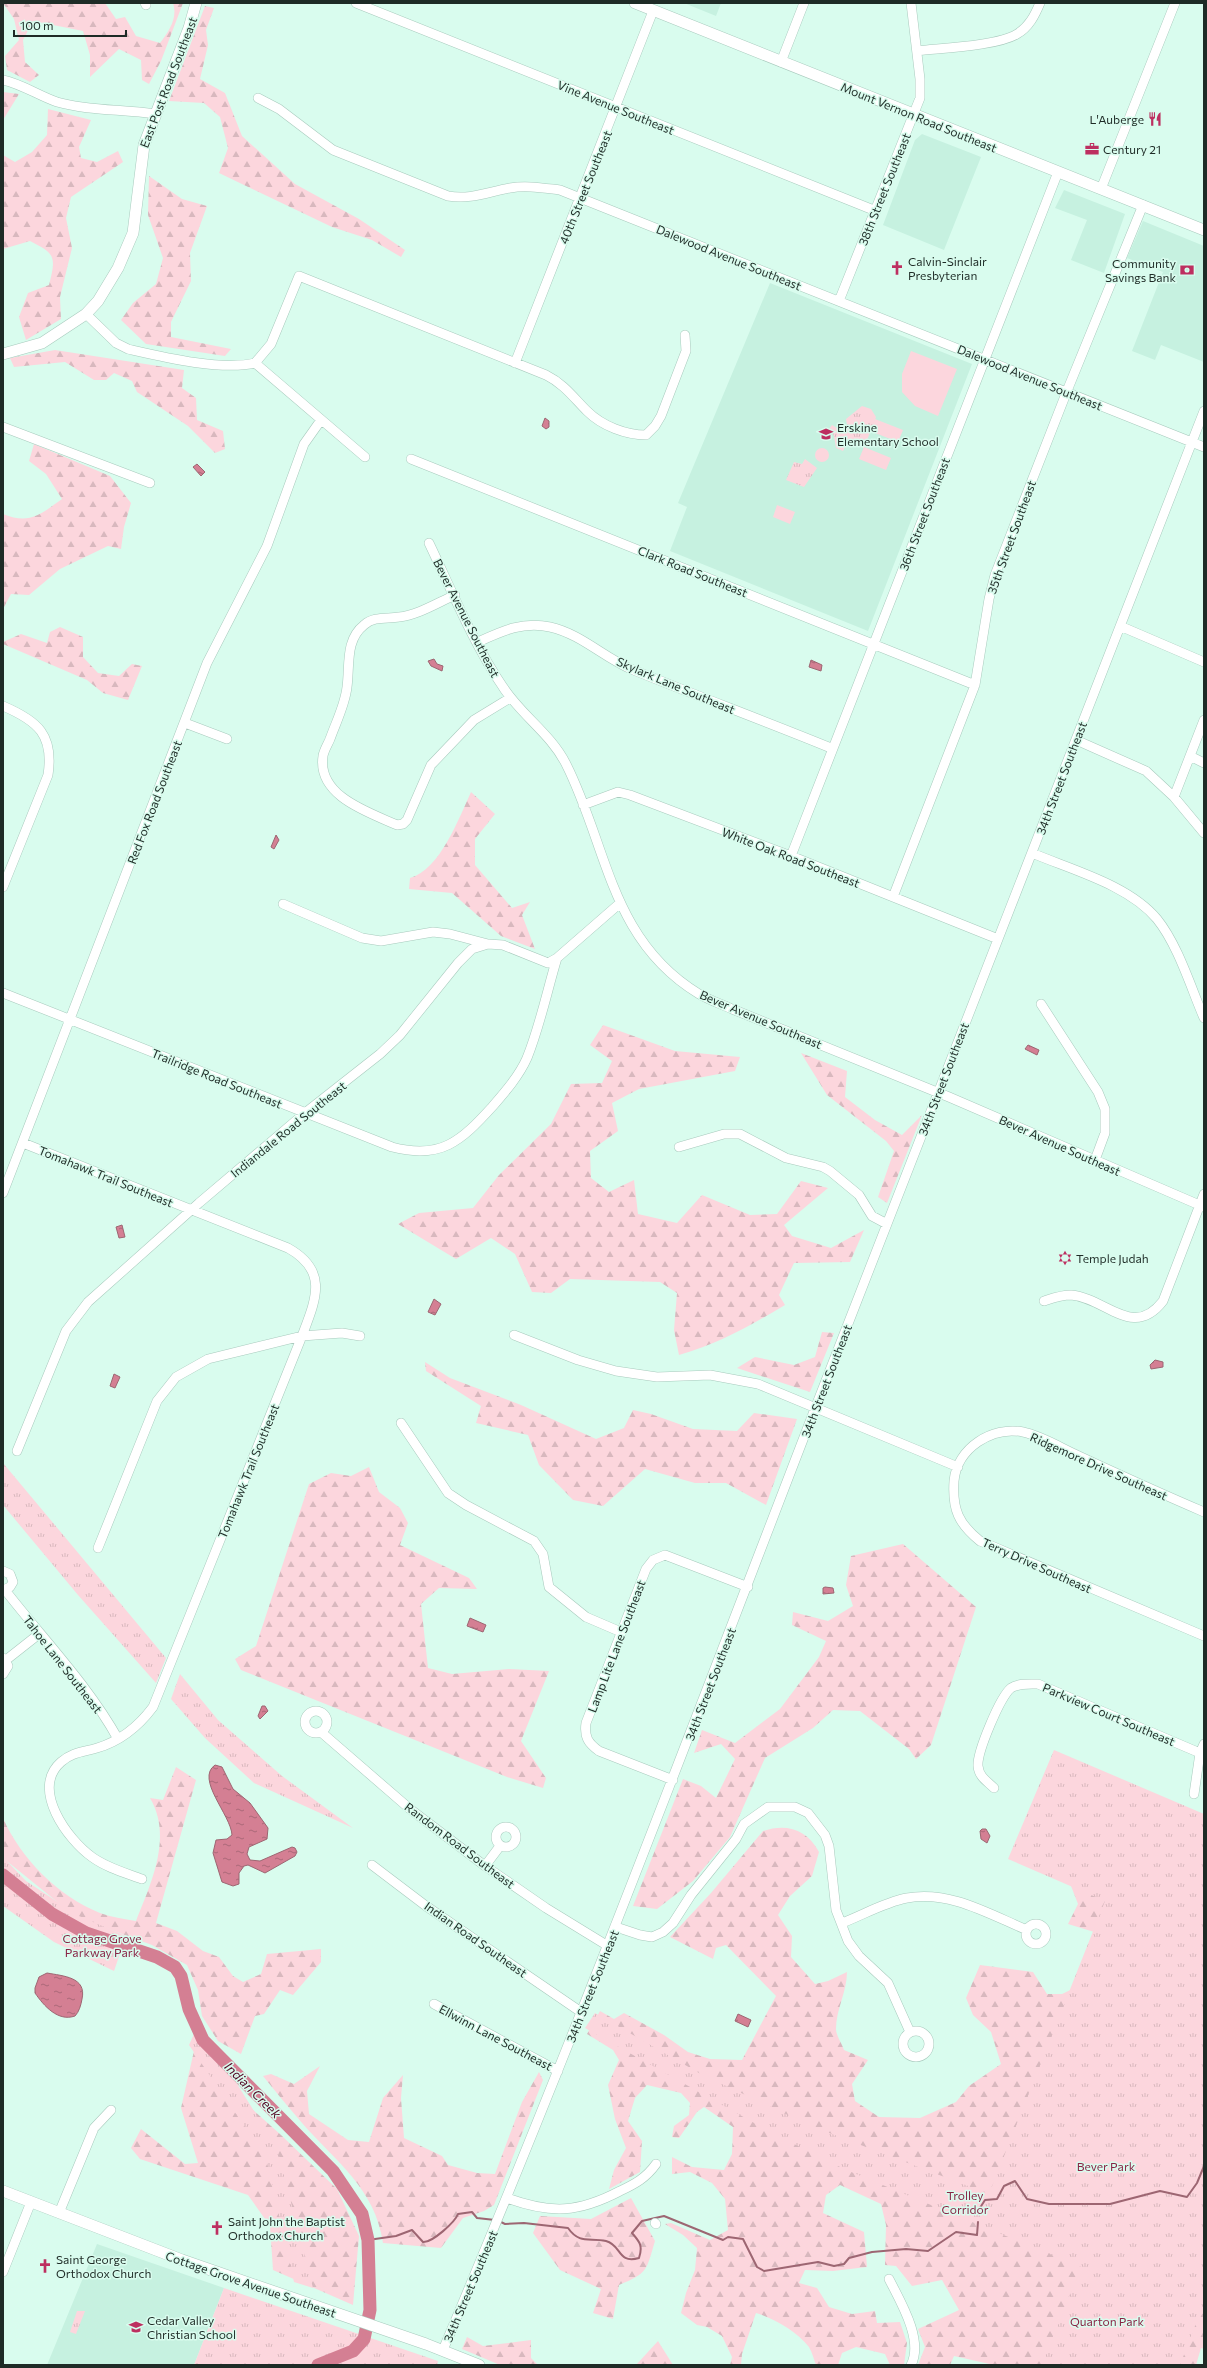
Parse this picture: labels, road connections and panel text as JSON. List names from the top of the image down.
{
  "streets": {
    "main road": ["East Post Road Southeast", "Mount Vernon Road Southeast", "Cottage Grove Avenue Southeast"],
    "street": [
      "Vine Avenue Southeast",
      "40th Street Southeast",
      "38th Street Southeast",
      "Dalewood Avenue Southeast",
      "36th Street Southeast",
      "35th Street Southeast",
      "Clark Road Southeast",
      "Bever Avenue Southeast",
      "Skylark Lane Southeast",
      "34th Street Southeast",
      "Red Fox Road Southeast",
      "White Oak Road Southeast",
      "Trailridge Road Southeast",
      "Indiandale Road Southeast",
      "Tomahawk Trail Southeast",
      "Ridgemore Drive Southeast",
      "Terry Drive Southeast",
      "Lamp Lite Lane Southeast",
      "Tahoe Lane Southeast",
      "Parkview Court Southeast",
      "Random Road Southeast",
      "Indian Road Southeast",
      "Ellwinn Lane Southeast"
    ]
  },
  "crossings": [
    ["Vine Avenue Southeast", "40th Street Southeast"],
    ["Vine Avenue Southeast", "38th Street Southeast"],
    ["Mount Vernon Road Southeast", "40th Street Southeast"],
    ["Mount Vernon Road Southeast", "38th Street Southeast"],
    ["Mount Vernon Road Southeast", "36th Street Southeast"],
    ["Mount Vernon Road Southeast", "35th Street Southeast"],
    ["40th Street Southeast", "Dalewood Avenue Southeast"],
    ["38th Street Southeast", "Dalewood Avenue Southeast"],
    ["Dalewood Avenue Southeast", "36th Street Southeast"],
    ["Dalewood Avenue Southeast", "35th Street Southeast"],
    ["Dalewood Avenue Southeast", "34th Street Southeast"],
    ["36th Street Southeast", "Clark Road Southeast"],
    ["36th Street Southeast", "Skylark Lane Southeast"],
    ["36th Street Southeast", "White Oak Road Southeast"],
    ["35th Street Southeast", "Clark Road Southeast"],
    ["35th Street Southeast", "White Oak Road Southeast"],
    ["Bever Avenue Southeast", "Skylark Lane Southeast"],
    ["Bever Avenue Southeast", "34th Street Southeast"],
    ["Bever Avenue Southeast", "White Oak Road Southeast"],
    ["34th Street Southeast", "White Oak Road Southeast"],
    ["34th Street Southeast", "Lamp Lite Lane Southeast"],
    ["34th Street Southeast", "Random Road Southeast"],
    ["34th Street Southeast", "Indian Road Southeast"],
    ["34th Street Southeast", "Ellwinn Lane Southeast"],
    ["34th Street Southeast", "Cottage Grove Avenue Southeast"],
    ["Red Fox Road Southeast", "Trailridge Road Southeast"],
    ["Red Fox Road Southeast", "Tomahawk Trail Southeast"],
    ["Trailridge Road Southeast", "Indiandale Road Southeast"],
    ["Indiandale Road Southeast", "Tomahawk Trail Southeast"],
    ["Tomahawk Trail Southeast", "Tahoe Lane Southeast"],
    ["Ridgemore Drive Southeast", "Terry Drive Southeast"]
  ],
  "water": ["Indian Creek"],
  "parks": [
    "Cottage Grove Parkway Park",
    "Bever Park",
    "Trolley Corridor",
    "Quarton Park"
  ],
  "places": {
    "restaurant": ["L'Auberge"],
    "office": ["Century 21"],
    "church": ["Calvin-Sinclair Presbyterian", "Saint John the Baptist Orthodox Church", "Saint George Orthodox Church"],
    "bank": ["Community Savings Bank"],
    "school or university": ["Erskine Elementary School", "Cedar Valley Christian School"],
    "synagogue": ["Temple Judah"]
  },
  "scale_bar": "100 m"
}
